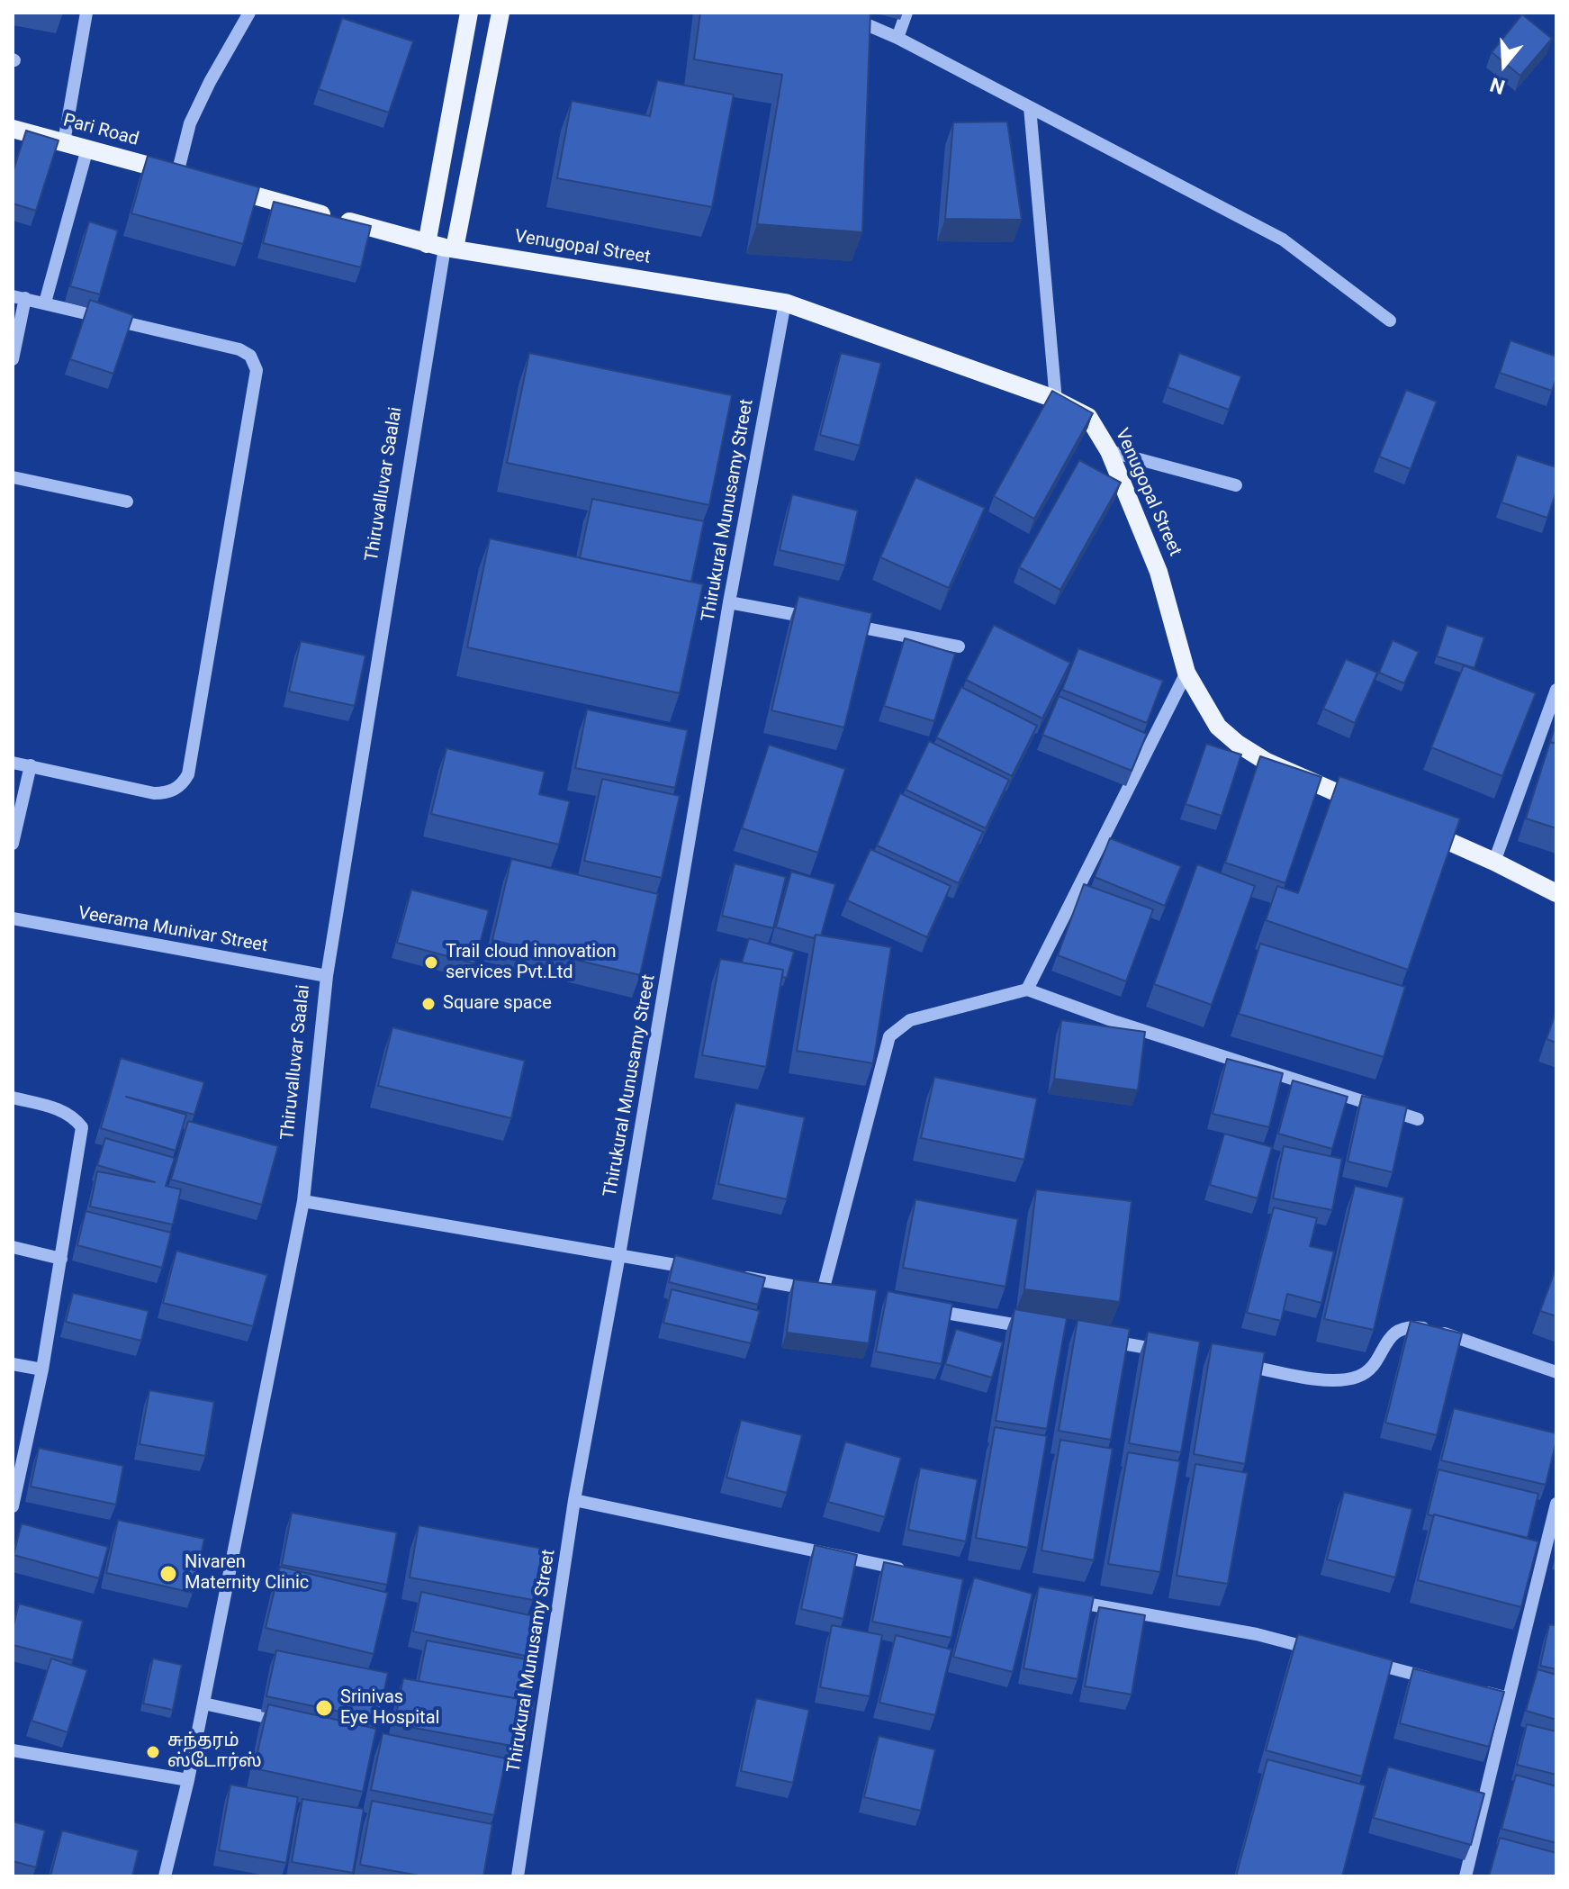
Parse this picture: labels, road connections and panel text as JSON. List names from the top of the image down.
{
  "streets": {
    "main road": ["Pari Road", "Venugopal Street", "Thiruvalluvar Saalai"],
    "street": ["Thirukural Munusamy Street", "Veerama Munivar Street"]
  },
  "crossings": [
    ["Venugopal Street", "Thiruvalluvar Saalai"],
    ["Venugopal Street", "Thirukural Munusamy Street"],
    ["Thiruvalluvar Saalai", "Veerama Munivar Street"]
  ],
  "places": [
    "Trail cloud innovation services Pvt.Ltd",
    "Square space",
    "Nivaren Maternity Clinic",
    "Srinivas Eye Hospital",
    "சுந்தரம் ஸ்டோர்ஸ்"
  ],
  "north": "bottom"
}
